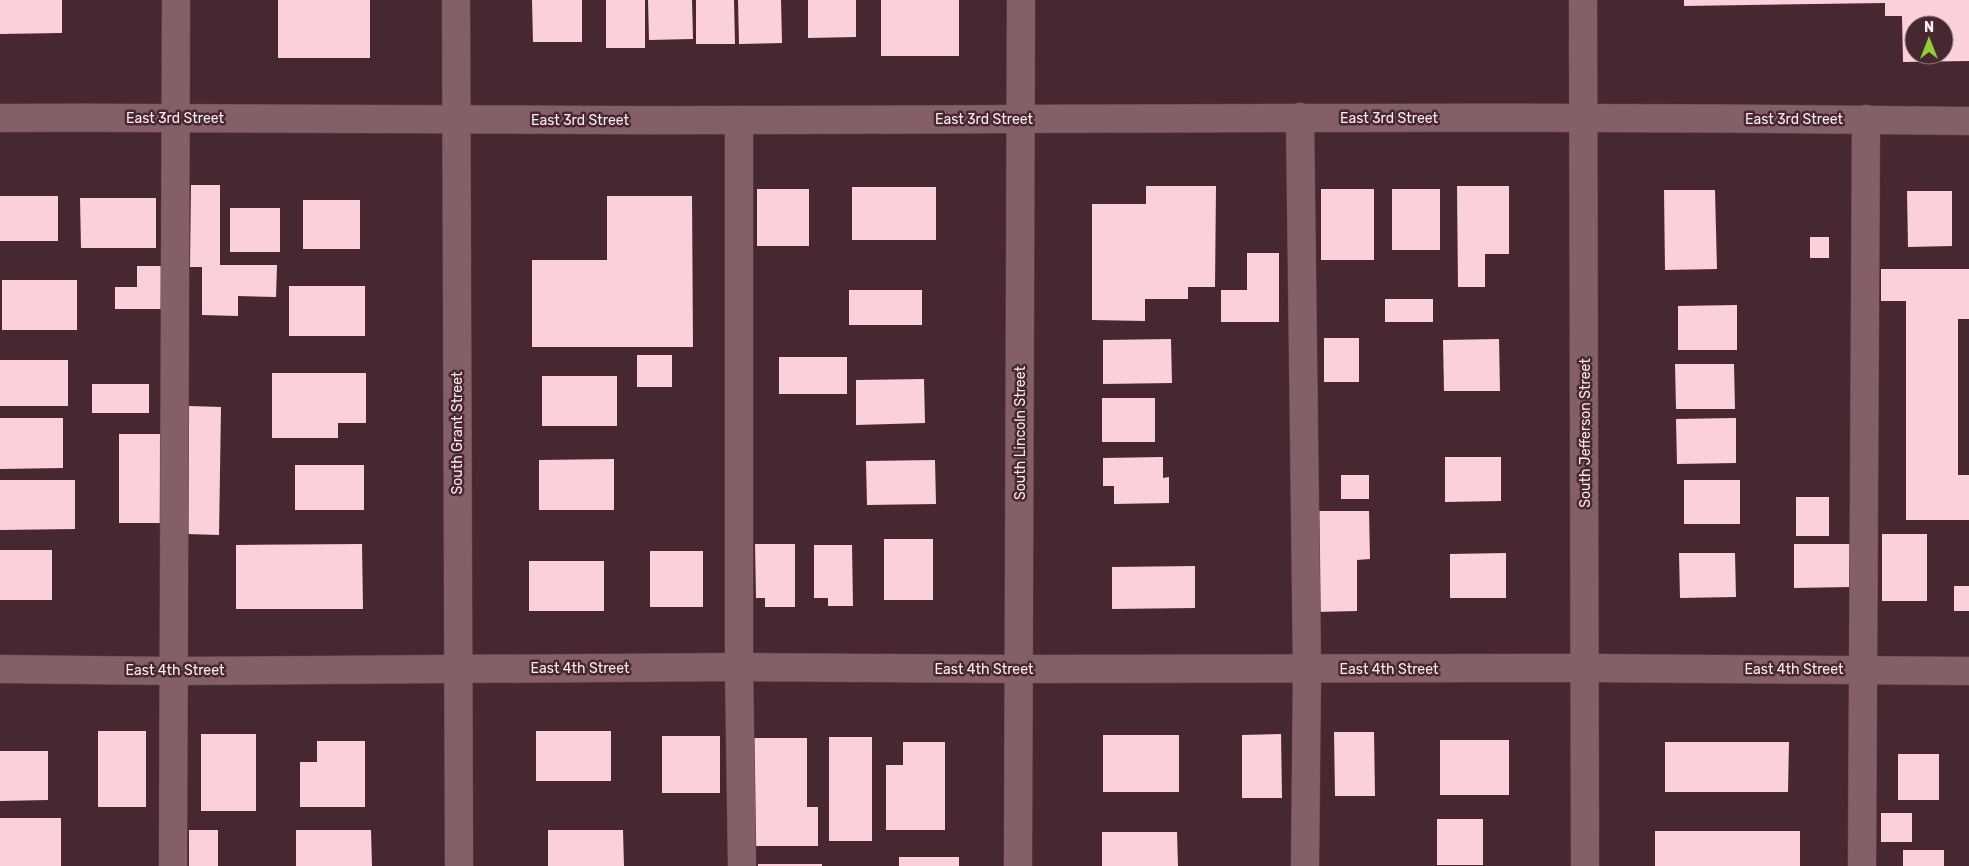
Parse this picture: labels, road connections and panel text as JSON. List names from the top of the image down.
{
  "streets": {
    "street": [
      "East 3rd Street",
      "South Grant Street",
      "South Lincoln Street",
      "South Jefferson Street",
      "East 4th Street"
    ]
  },
  "crossings": [
    ["East 3rd Street", "South Grant Street"],
    ["East 3rd Street", "South Lincoln Street"],
    ["East 3rd Street", "South Jefferson Street"],
    ["South Grant Street", "East 4th Street"],
    ["South Lincoln Street", "East 4th Street"],
    ["South Jefferson Street", "East 4th Street"]
  ],
  "north": "top"
}
